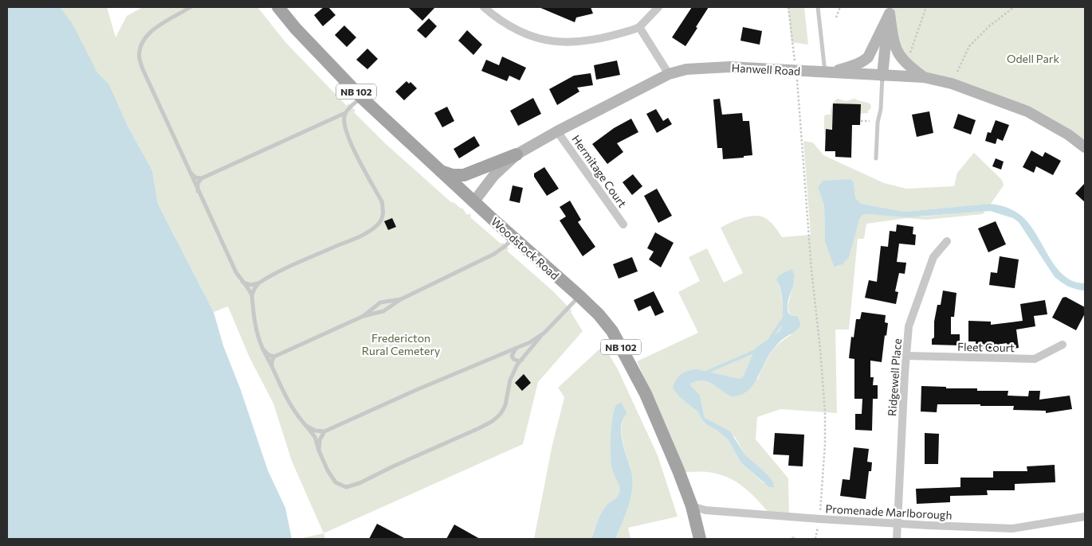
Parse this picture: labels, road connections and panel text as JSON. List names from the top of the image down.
{
  "streets": {
    "main road": ["Hanwell Road", "NB 102", "Woodstock Road"],
    "street": [
      "Hermitage Court",
      "Fleet Court",
      "Ridgewell Place",
      "Promenade Marlborough"
    ]
  },
  "crossings": [
    ["Hanwell Road", "Hermitage Court"],
    ["Hanwell Road", "Woodstock Road"],
    ["Woodstock Road", "Promenade Marlborough"],
    ["Fleet Court", "Ridgewell Place"],
    ["Ridgewell Place", "Promenade Marlborough"]
  ],
  "parks": ["Odell Park", "Fredericton Rural Cemetery"]
}
